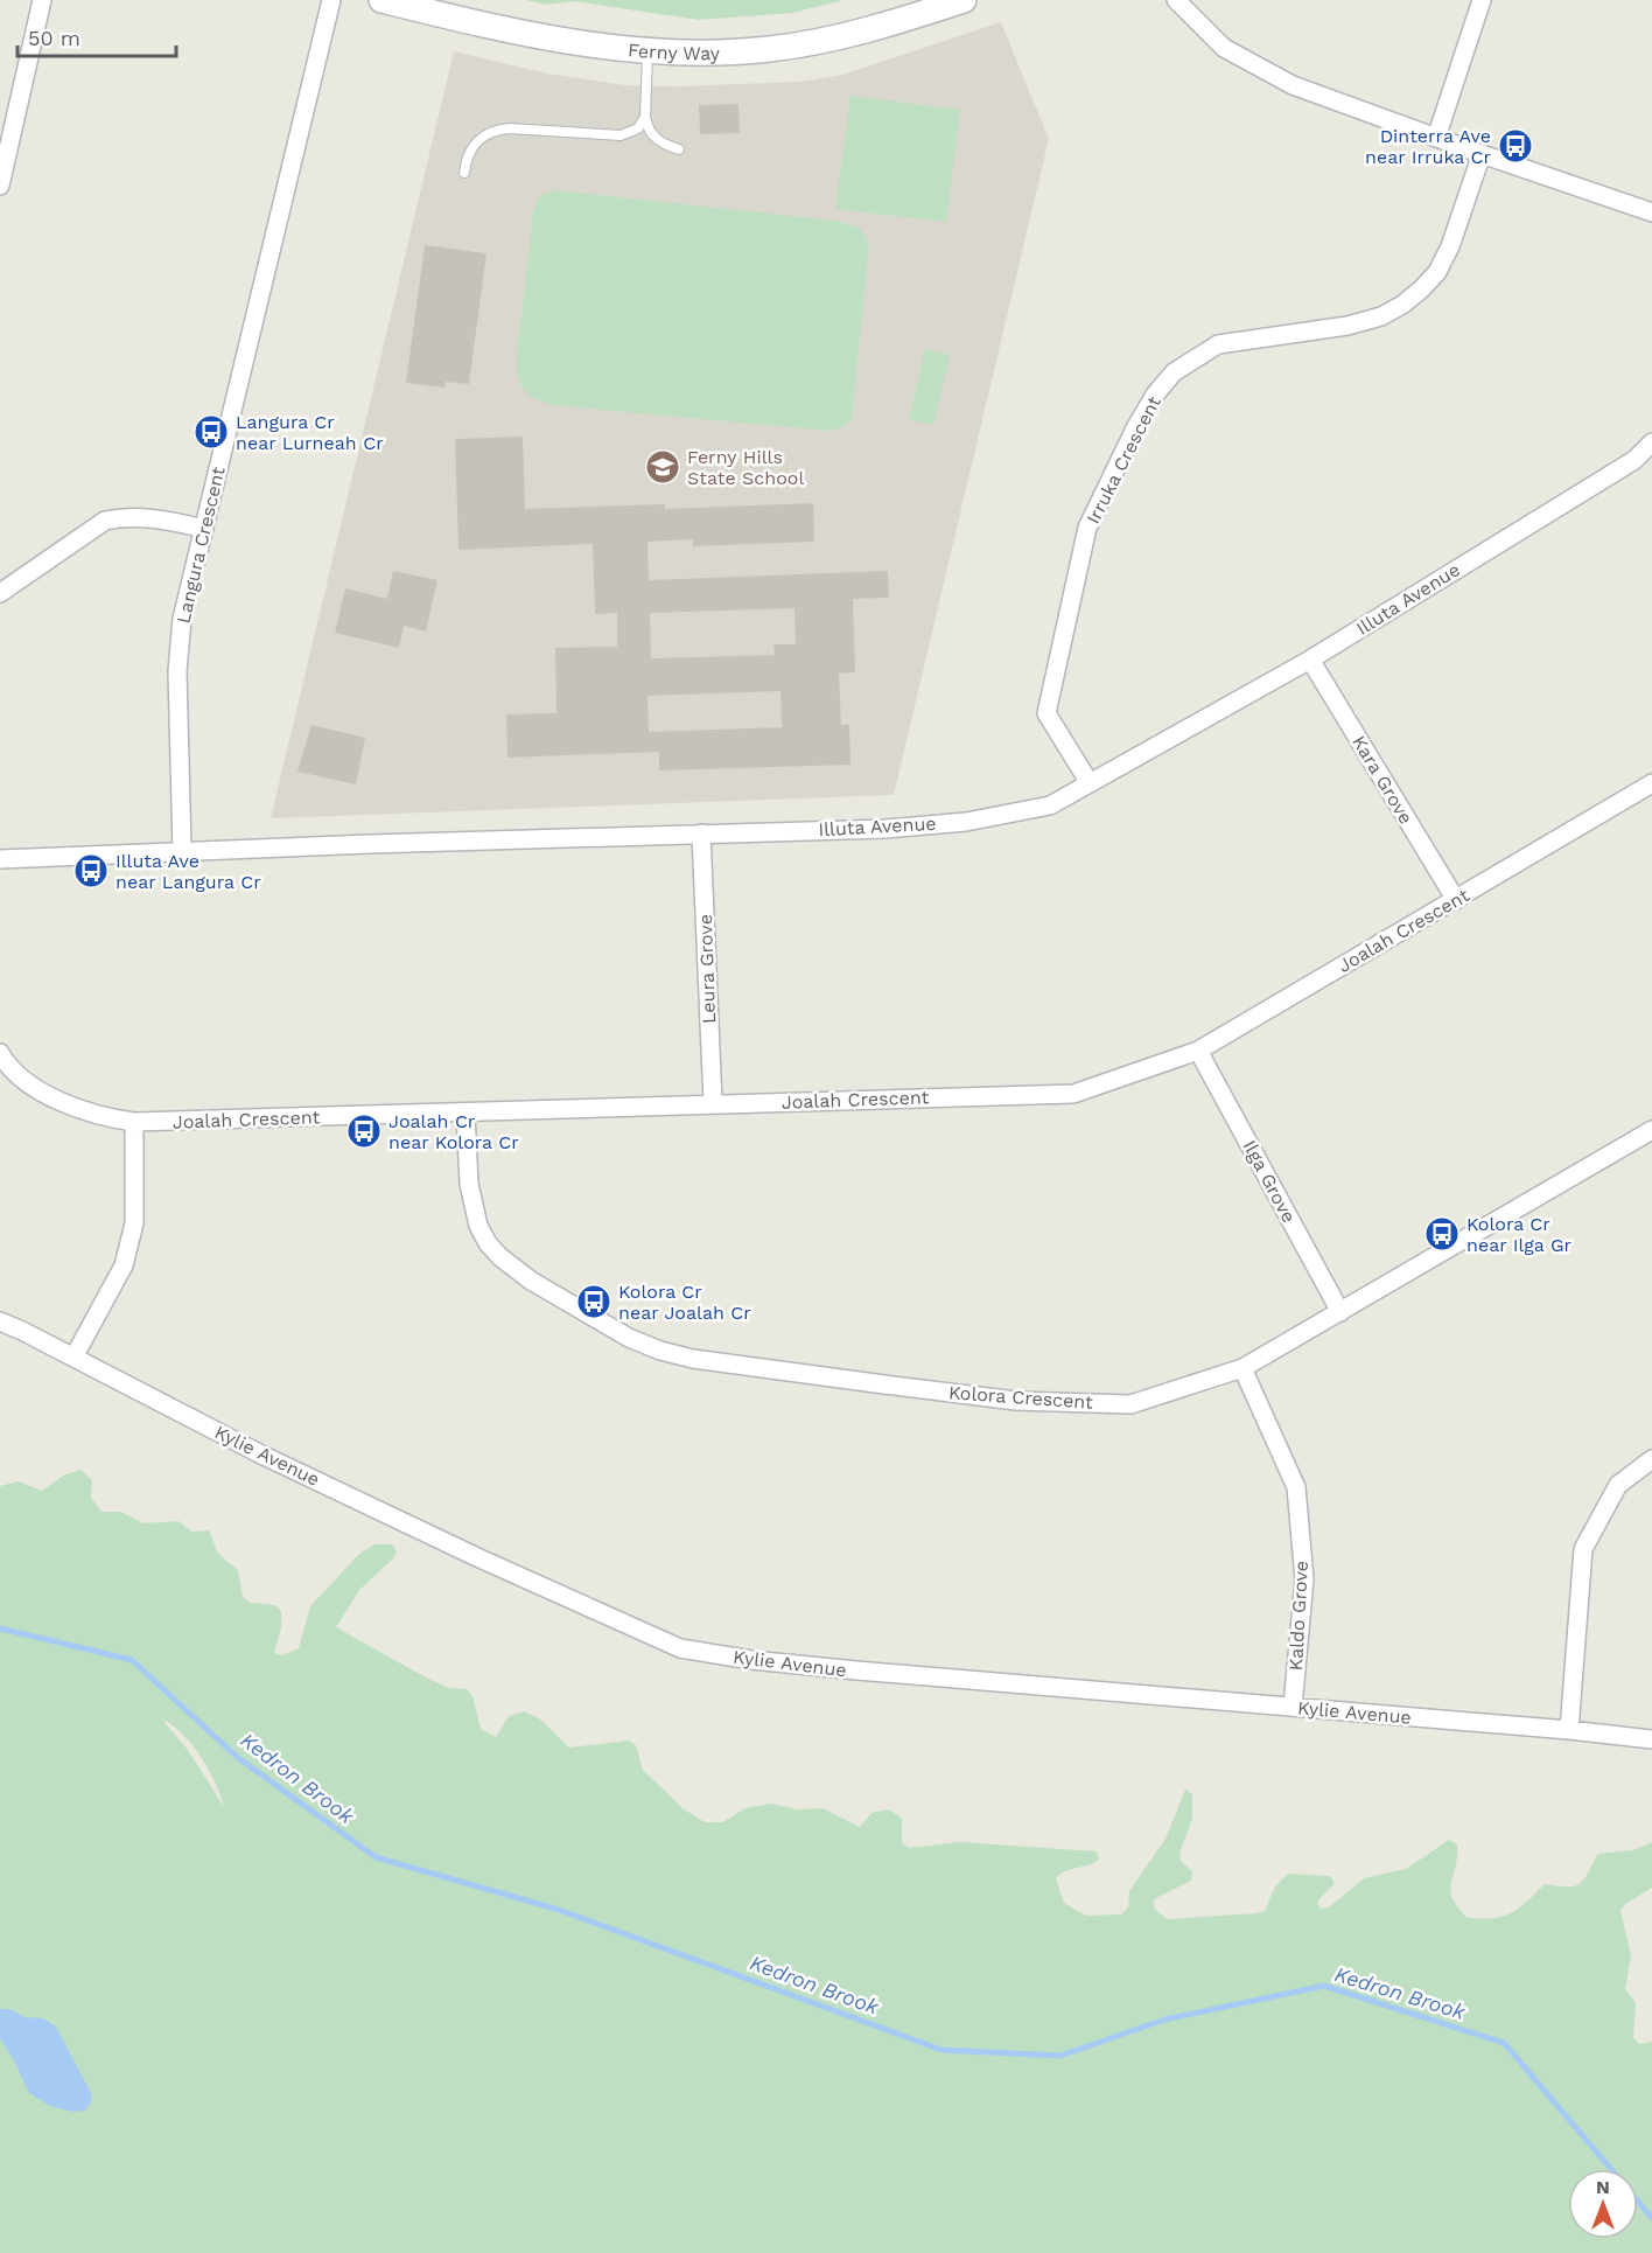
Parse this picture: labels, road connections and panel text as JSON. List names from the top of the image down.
{
  "streets": {
    "street": [
      "Ferny Way",
      "Irruka Crescent",
      "Langura Crescent",
      "Illuta Avenue",
      "Kara Grove",
      "Joalah Crescent",
      "Leura Grove",
      "Ilga Grove",
      "Kolora Crescent",
      "Kylie Avenue",
      "Kaldo Grove"
    ]
  },
  "crossings": [
    ["Irruka Crescent", "Illuta Avenue"],
    ["Langura Crescent", "Illuta Avenue"],
    ["Illuta Avenue", "Kara Grove"],
    ["Illuta Avenue", "Leura Grove"],
    ["Kara Grove", "Joalah Crescent"],
    ["Joalah Crescent", "Leura Grove"],
    ["Joalah Crescent", "Ilga Grove"],
    ["Joalah Crescent", "Kolora Crescent"],
    ["Ilga Grove", "Kolora Crescent"],
    ["Kolora Crescent", "Kaldo Grove"],
    ["Kylie Avenue", "Kaldo Grove"]
  ],
  "water": ["Kedron Brook"],
  "places": {
    "bus stop": [
      "Dinterra Ave near Irruka Cr",
      "Langura Cr near Lurneah Cr",
      "Illuta Ave near Langura Cr",
      "Joalah Cr near Kolora Cr",
      "Kolora Cr near Ilga Gr",
      "Kolora Cr near Joalah Cr"
    ],
    "school or university": ["Ferny Hills State School"]
  },
  "scale_bar": "50 m",
  "north": "top"
}
